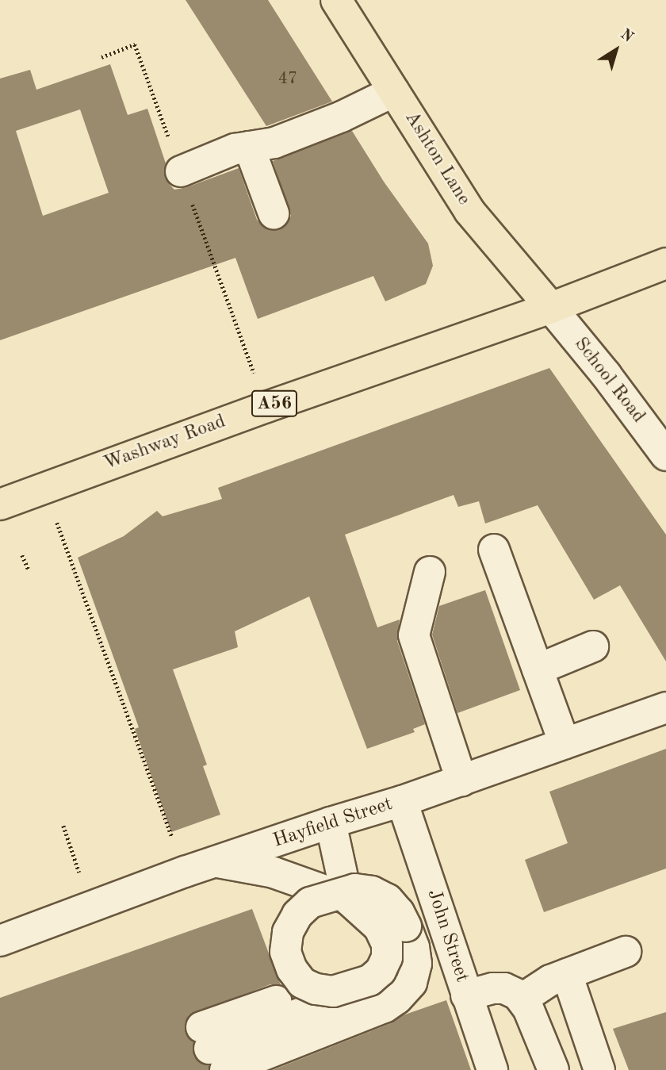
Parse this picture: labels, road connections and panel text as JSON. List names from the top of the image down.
{
  "streets": {
    "main road": ["Ashton Lane", "A56", "Washway Road"],
    "street": ["School Road", "Hayfield Street", "John Street"]
  },
  "crossings": [
    ["Ashton Lane", "School Road"],
    ["Ashton Lane", "A56"],
    ["Ashton Lane", "Washway Road"],
    ["School Road", "A56"],
    ["School Road", "Washway Road"],
    ["A56", "Washway Road"],
    ["Hayfield Street", "John Street"]
  ],
  "house_numbers": ["47"],
  "north": "top right"
}
